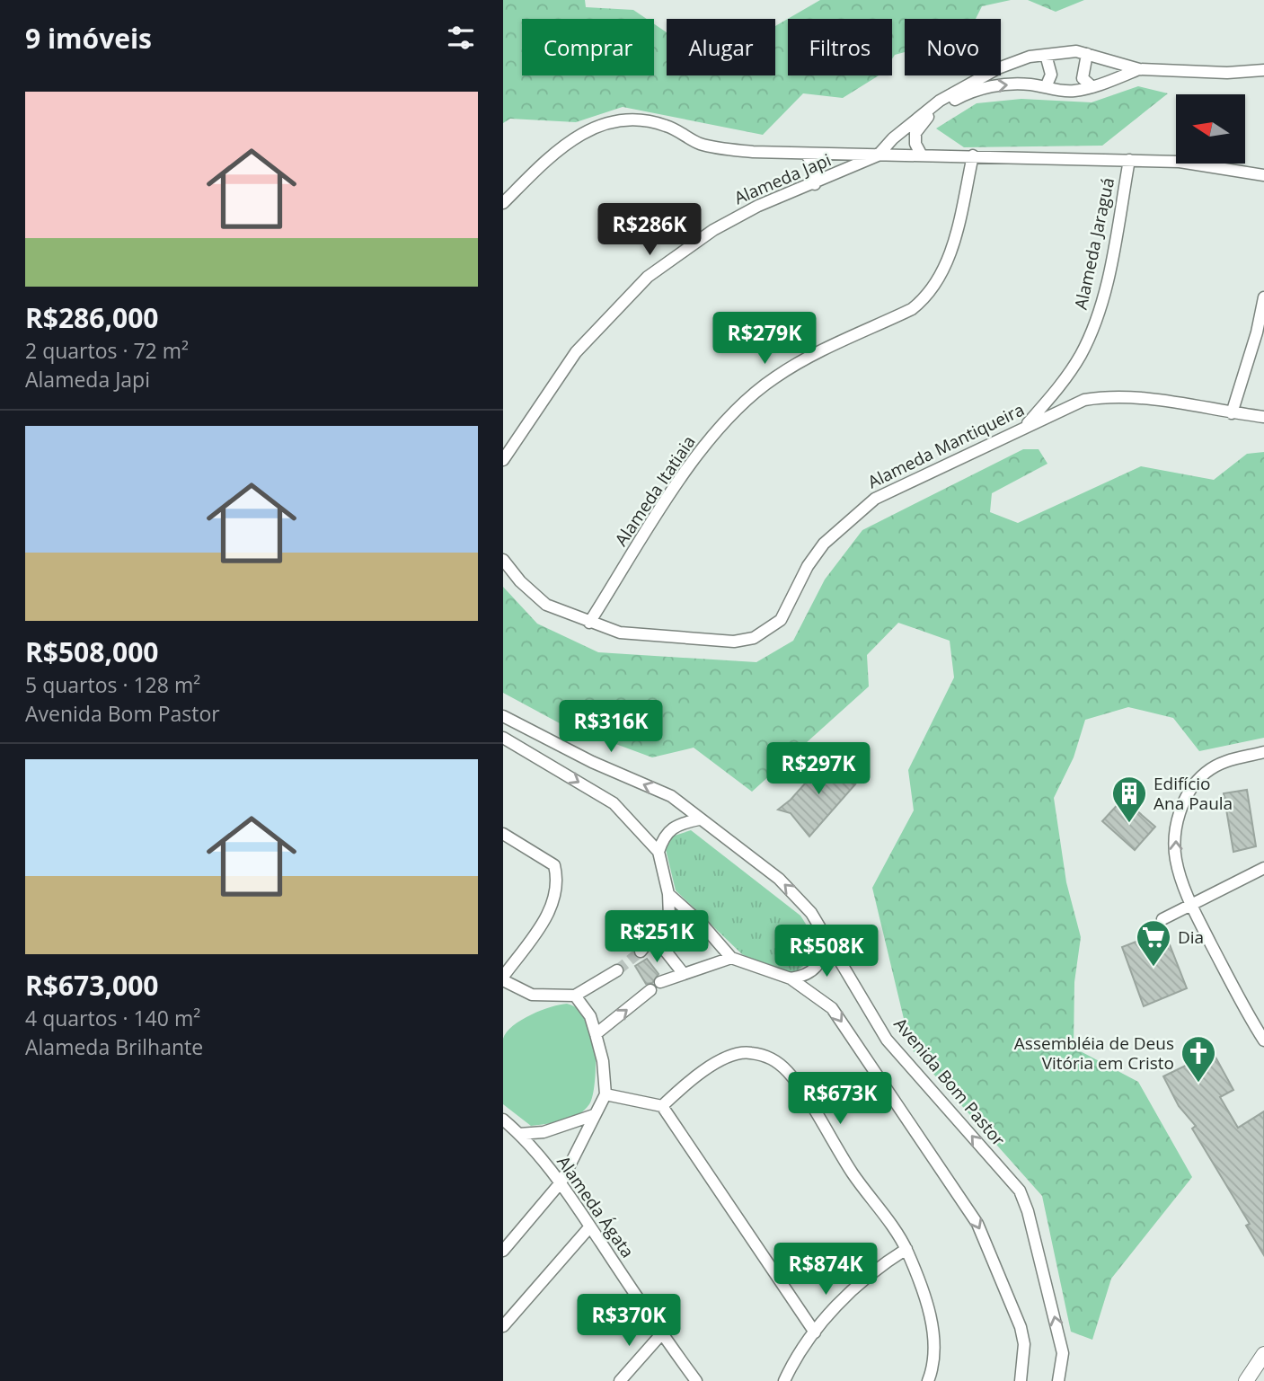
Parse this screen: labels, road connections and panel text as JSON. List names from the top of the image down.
{
  "streets": {
    "street": [
      "Alameda Japi",
      "Alameda Jaraguá",
      "Alameda Mantiqueira",
      "Alameda Itatiaia",
      "Avenida Bom Pastor",
      "Alameda Ágata"
    ]
  },
  "crossings": [
    ["Alameda Jaraguá", "Alameda Mantiqueira"],
    ["Alameda Mantiqueira", "Alameda Itatiaia"]
  ],
  "places": {
    "building": ["Edifício Ana Paula"],
    "supermarket": ["Dia"],
    "church": ["Assembléia de Deus Vitória em Cristo"]
  },
  "north": "left",
  "page": {
    "heading": "9 imóveis",
    "chip": [
      "Comprar",
      "Alugar",
      "Filtros",
      "Novo"
    ],
    "list": [
      {
        "name": "R$286,000",
        "note": "2 quartos · 72 m² · Alameda Japi"
      },
      {
        "name": "R$508,000",
        "note": "5 quartos · 128 m² · Avenida Bom Pastor"
      },
      {
        "name": "R$673,000",
        "note": "4 quartos · 140 m² · Alameda Brilhante"
      }
    ],
    "price": [
      "R$286K",
      "R$279K",
      "R$316K",
      "R$297K",
      "R$251K",
      "R$508K",
      "R$673K",
      "R$874K",
      "R$370K"
    ]
  }
}
